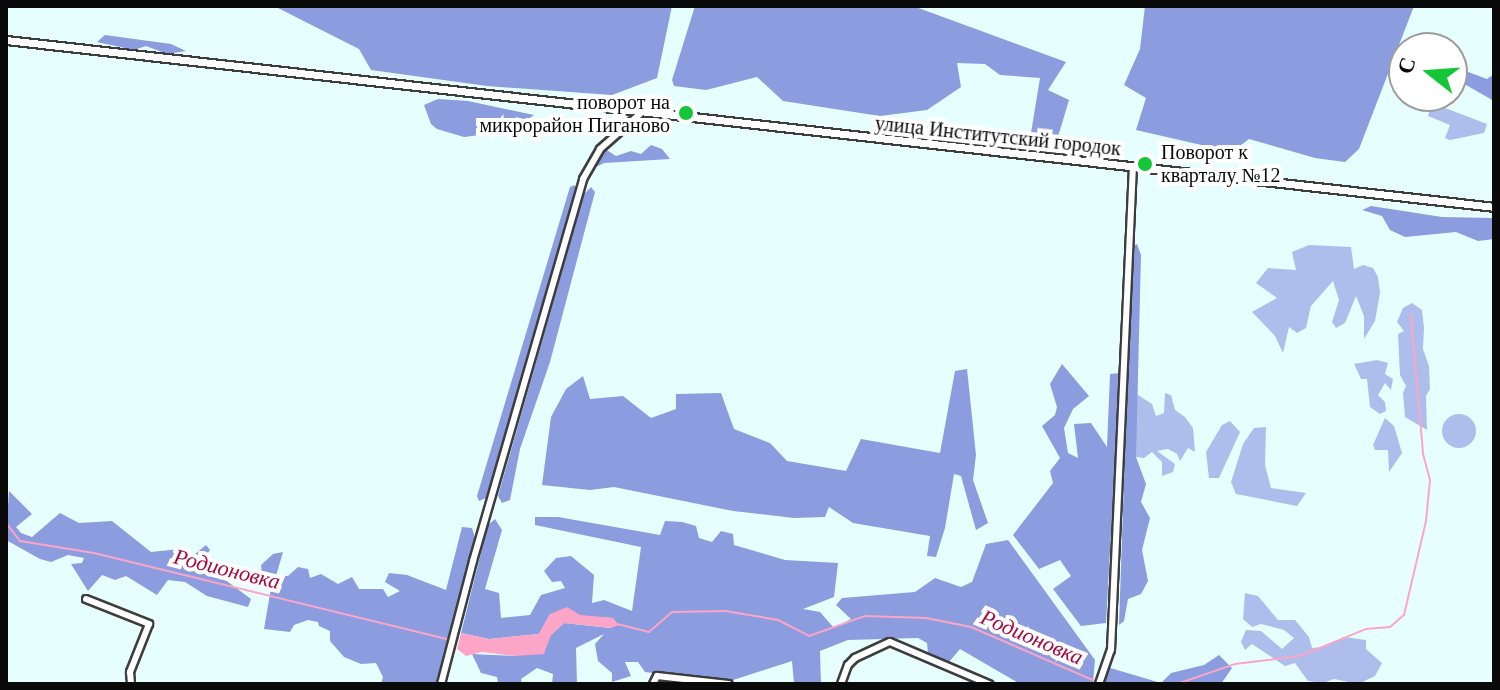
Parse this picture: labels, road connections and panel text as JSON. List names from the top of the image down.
{
  "streets": {
    "street": ["улица Институтский городок"]
  },
  "water": ["Родионовка"],
  "places": ["поворот на микрорайон Пиганово", "Поворот к кварталу №12"],
  "north": "left"
}
